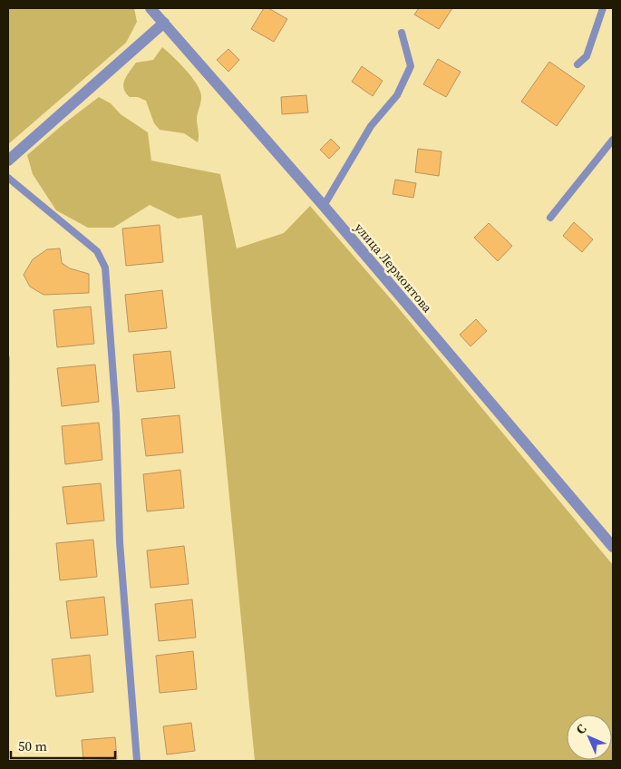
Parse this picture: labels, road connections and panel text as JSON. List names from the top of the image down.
{
  "streets": {
    "street": ["улица Лермонтова"]
  },
  "scale_bar": "50 m",
  "north": "top left"
}
